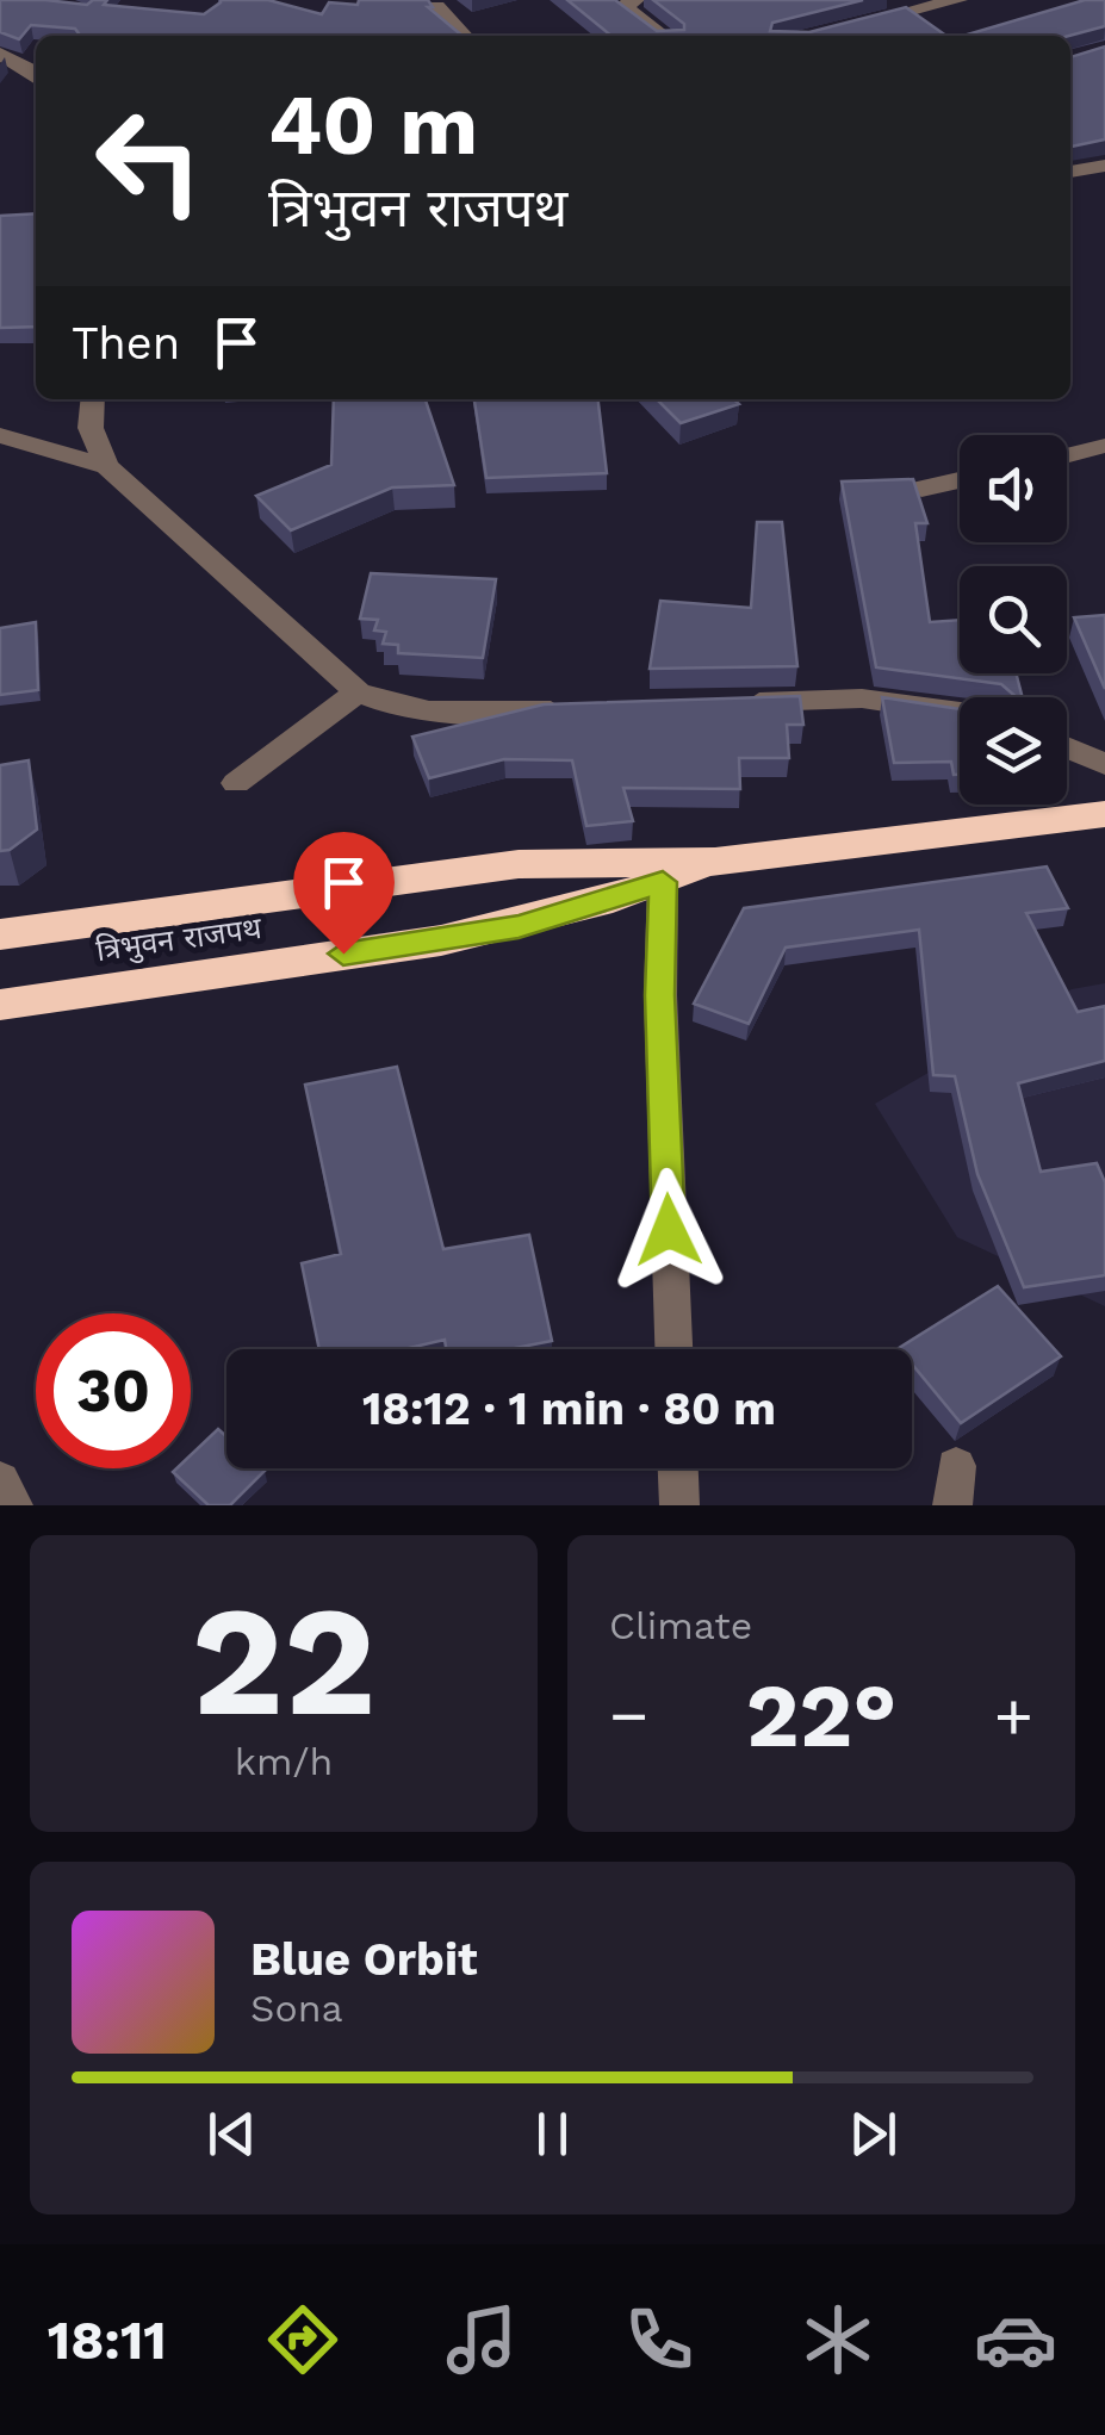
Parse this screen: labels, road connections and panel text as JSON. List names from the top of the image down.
{
  "streets": {
    "highway": ["त्रिभुवन राजपथ"]
  },
  "page": {
    "turn": ["40 m", "त्रिभुवन राजपथ"],
    "then": "Then",
    "limit": "30",
    "trip": "18:12 · 1 min · 80 m",
    "tile": [
      ["22", "km/h"],
      "Climate"
    ],
    "heat": ["−", "22°", "+"],
    "song": ["Blue Orbit", "Sona"],
    "tabs": "18:11"
  }
}
